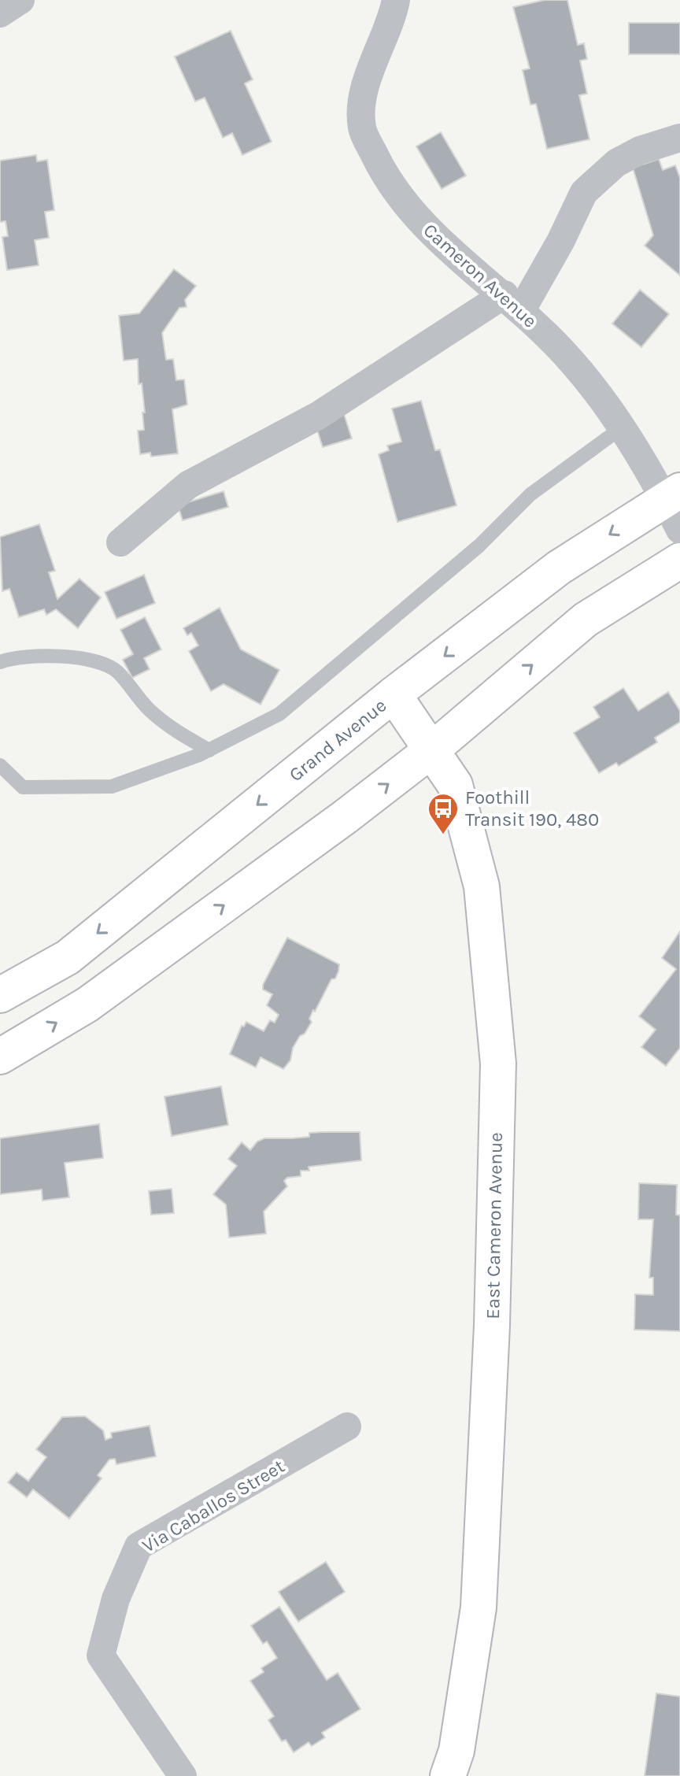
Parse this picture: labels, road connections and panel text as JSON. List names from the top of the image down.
{
  "streets": {
    "main road": ["Grand Avenue", "East Cameron Avenue"],
    "street": ["Cameron Avenue", "Via Caballos Street"]
  },
  "crossings": [
    ["Cameron Avenue", "Grand Avenue"],
    ["Grand Avenue", "East Cameron Avenue"]
  ],
  "places": {
    "bus stop": ["Foothill Transit 190, 480"]
  }
}
